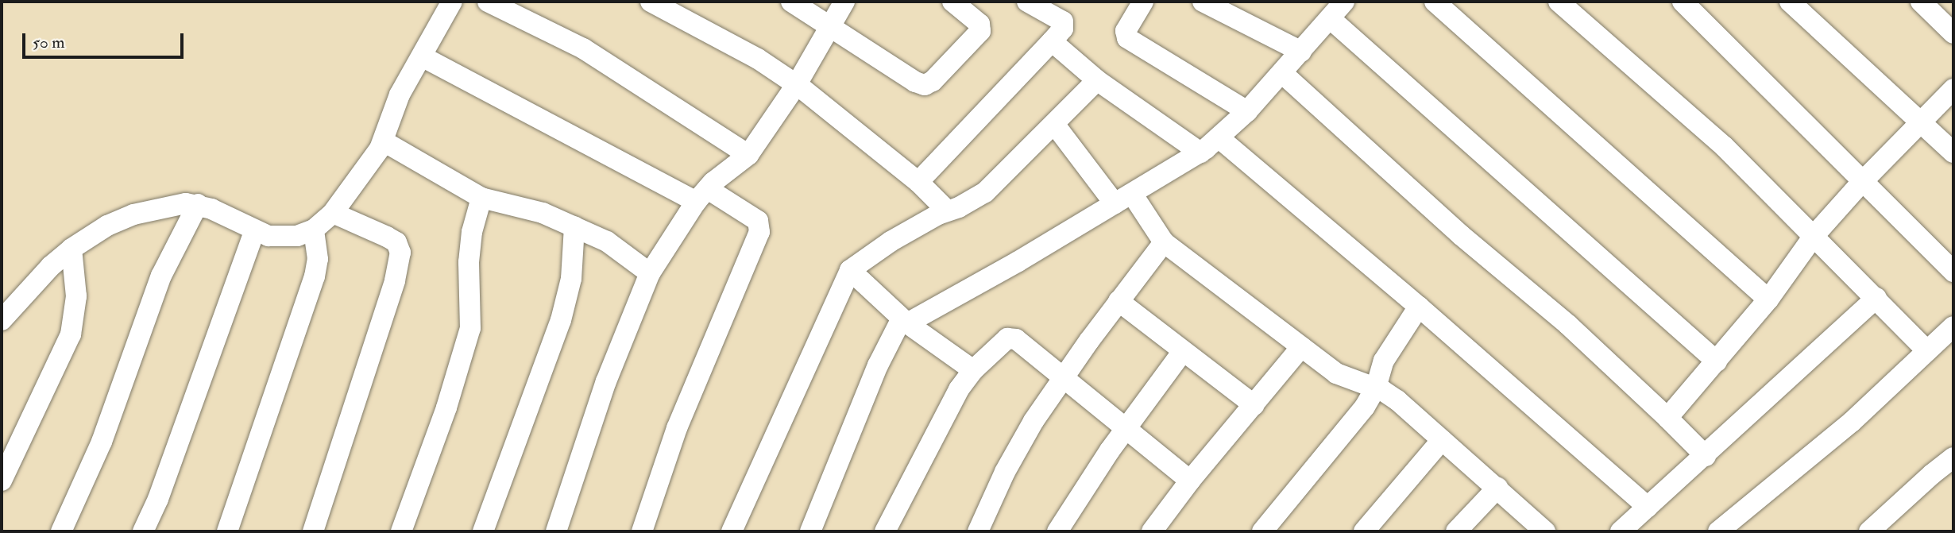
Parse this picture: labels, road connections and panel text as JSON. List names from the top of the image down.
{
  "scale_bar": "50 m"
}
